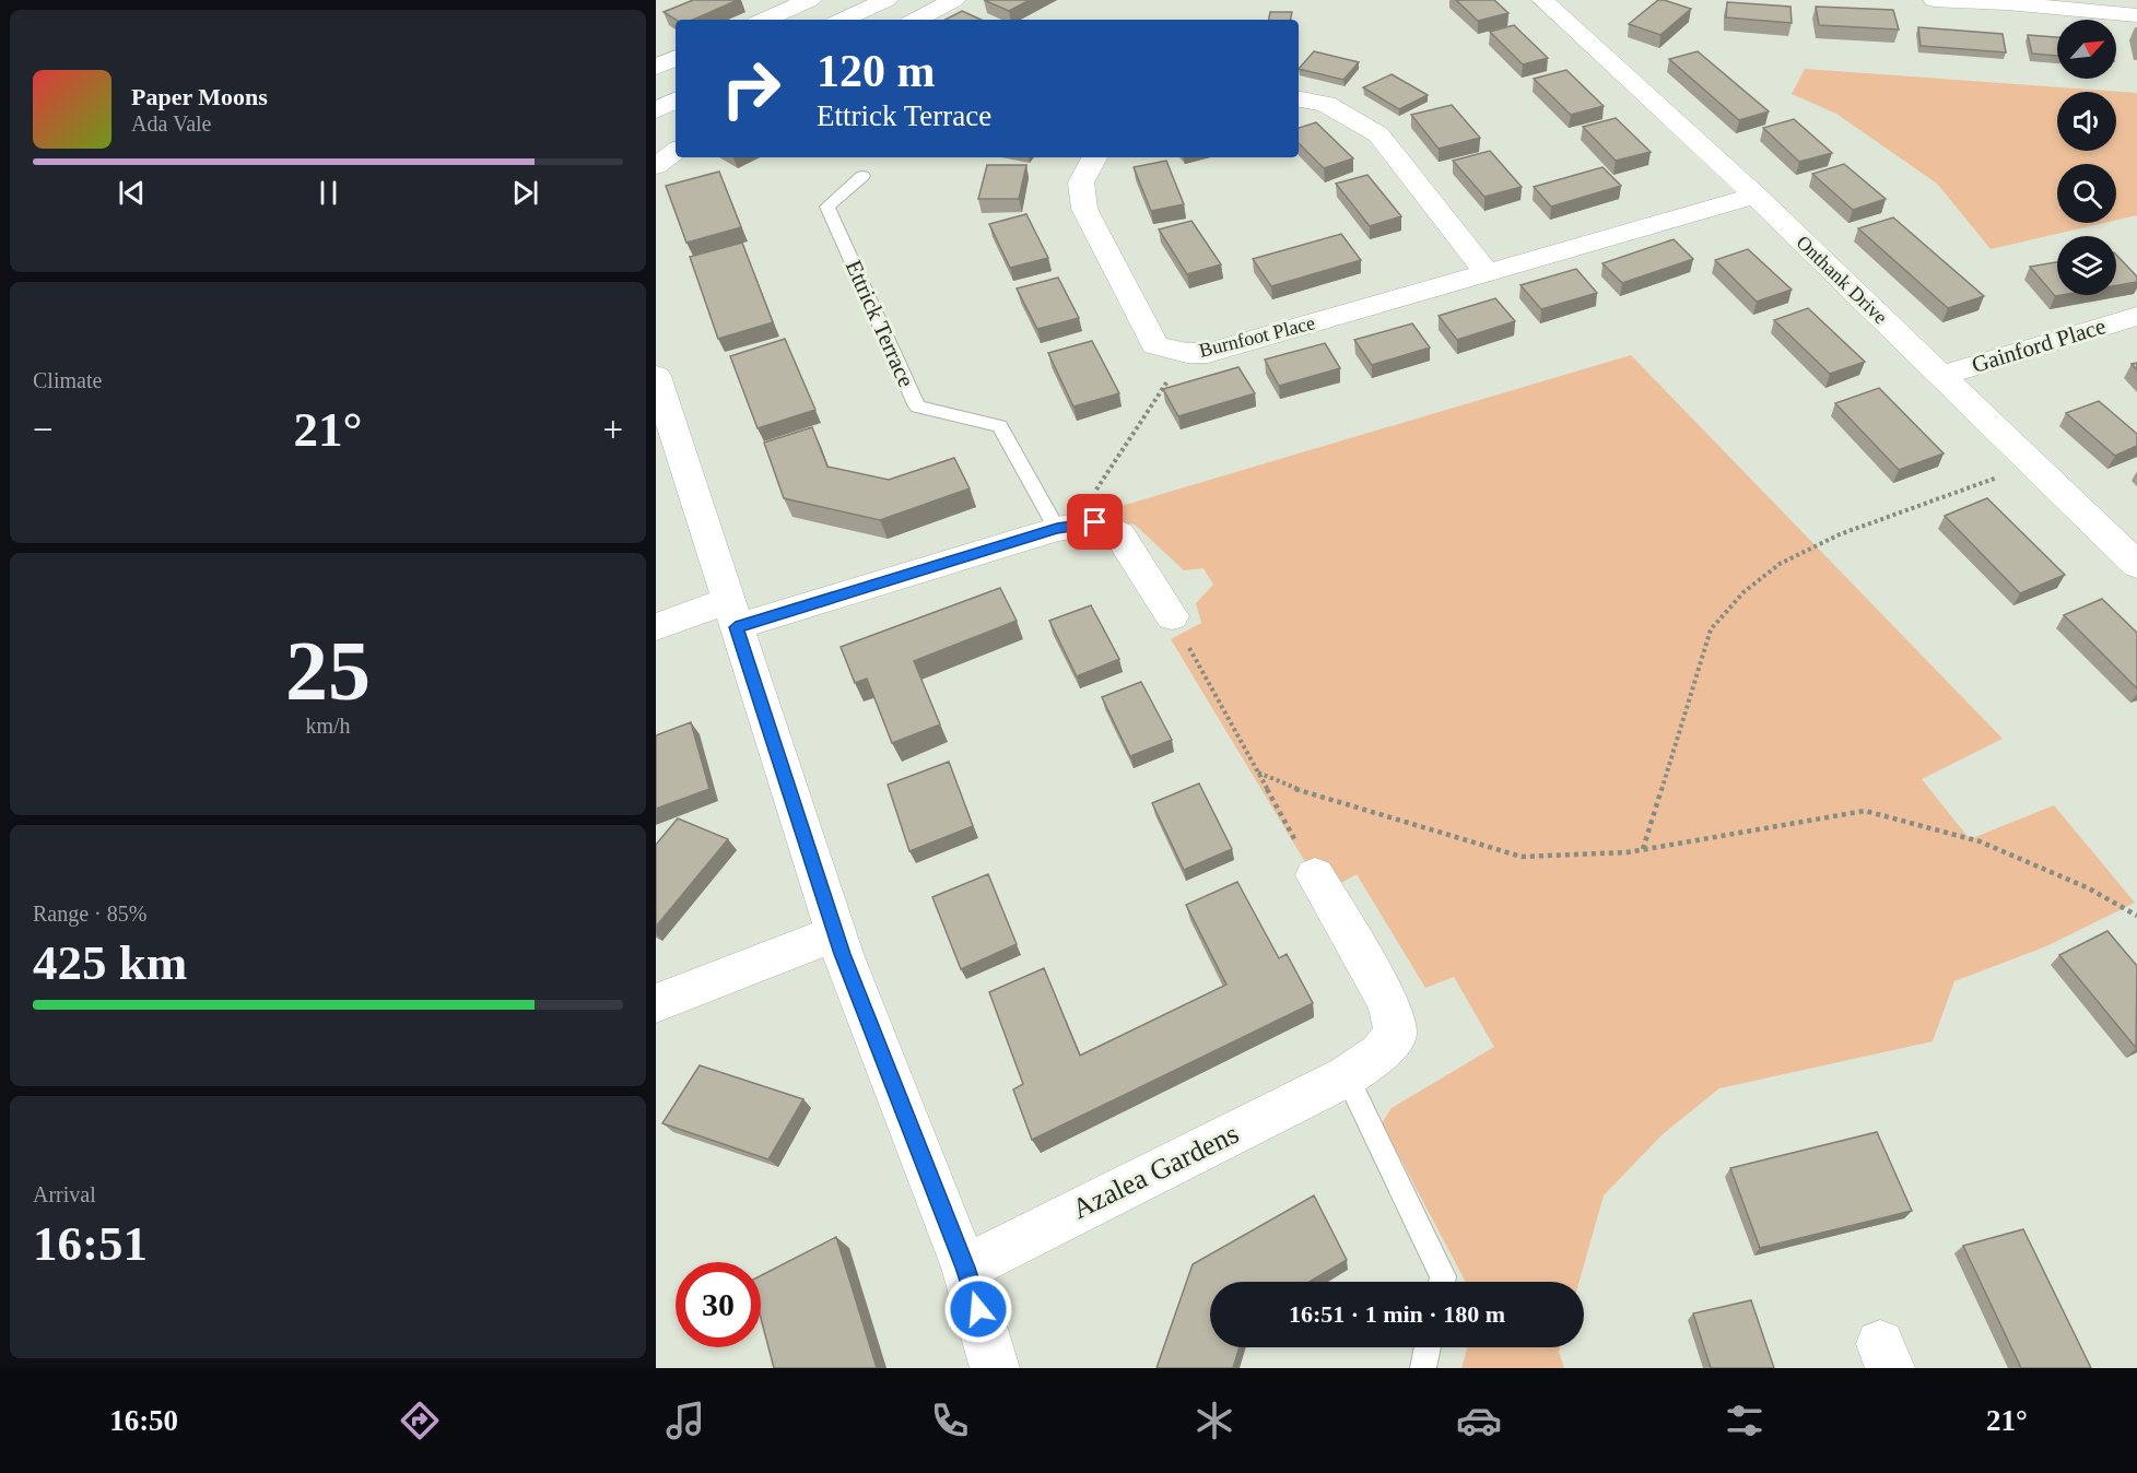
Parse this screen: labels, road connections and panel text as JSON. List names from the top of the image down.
{
  "streets": {
    "street": [
      "Onthank Drive",
      "Burnfoot Place",
      "Gainford Place",
      "Azalea Gardens"
    ],
    "lane": ["Ettrick Terrace"]
  },
  "crossings": [
    ["Onthank Drive", "Burnfoot Place"],
    ["Onthank Drive", "Gainford Place"]
  ],
  "north": "top right",
  "page": {
    "turn": ["120 m", "Ettrick Terrace"],
    "song": ["Paper Moons", "Ada Vale"],
    "tile": [
      "Climate",
      ["25", "km/h"],
      ["Range · 85%", "425 km"],
      ["Arrival", "16:51"]
    ],
    "heat": ["−", "21°", "+"],
    "limit": "30",
    "trip": "16:51 · 1 min · 180 m",
    "tabs": ["16:50", "21°"]
  }
}
